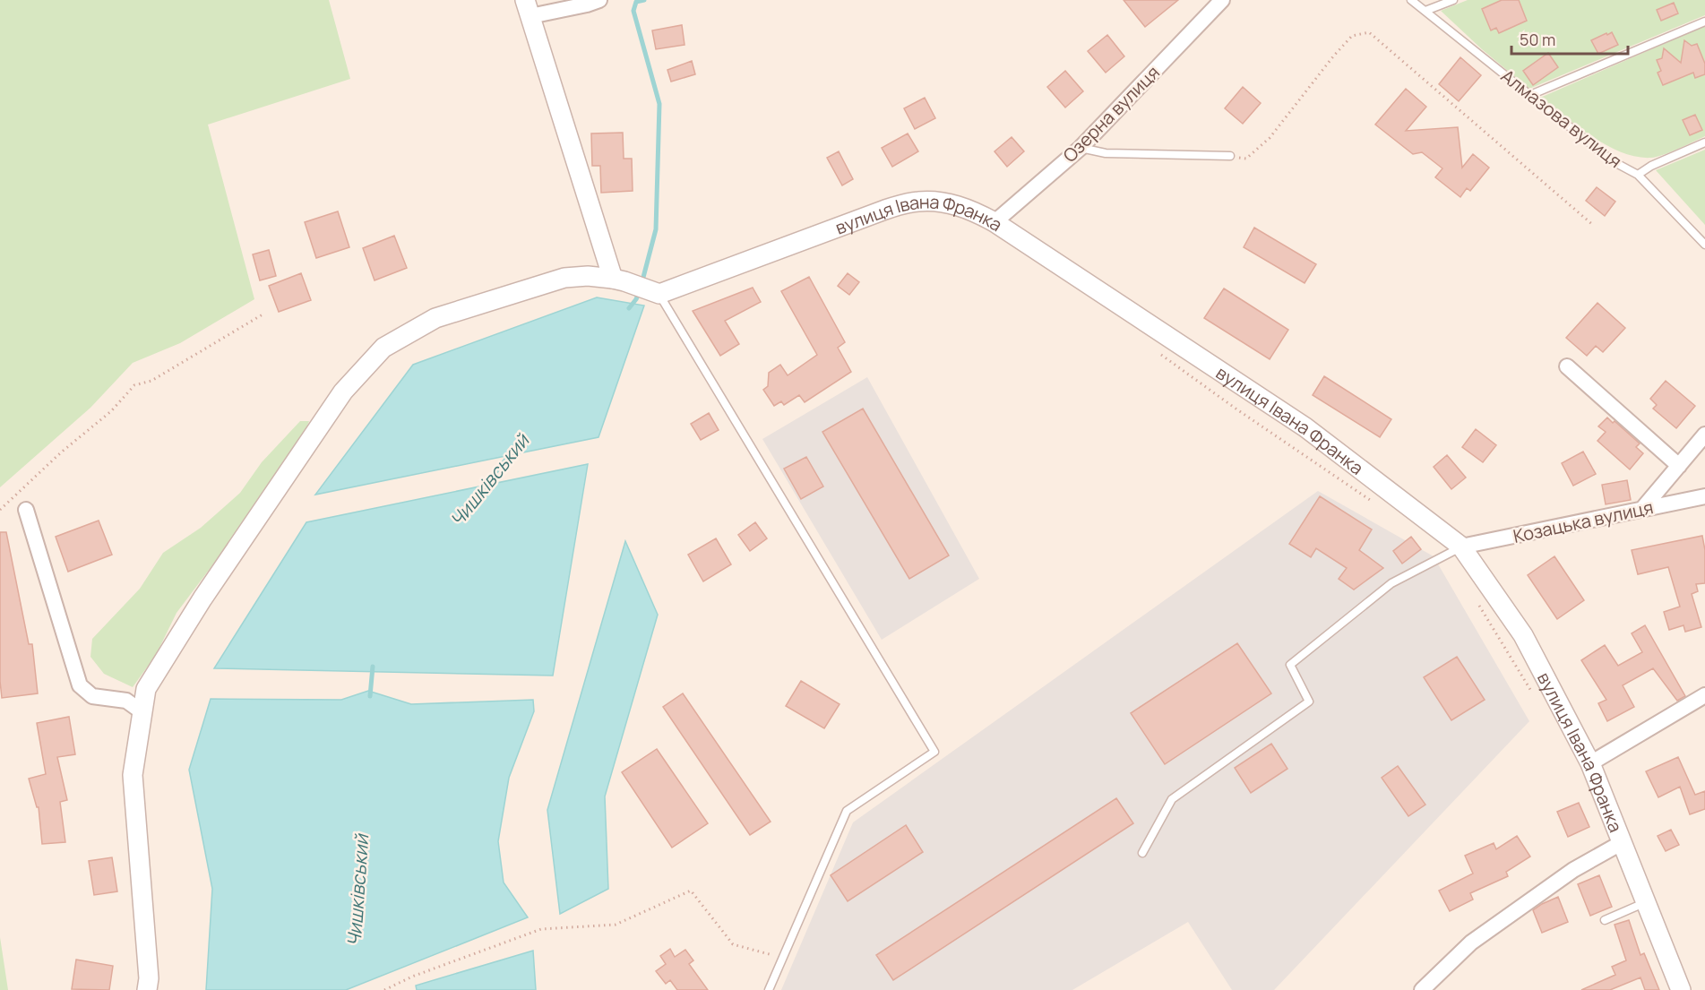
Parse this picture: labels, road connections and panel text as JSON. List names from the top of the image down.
{
  "streets": {
    "street": ["Озерна вулиця", "вулиця Івана Франка", "Козацька вулиця"],
    "lane": ["Алмазова вулиця"]
  },
  "crossings": [
    ["Озерна вулиця", "вулиця Івана Франка"],
    ["вулиця Івана Франка", "Козацька вулиця"]
  ],
  "water": ["Чишківський"],
  "scale_bar": "50 m"
}
